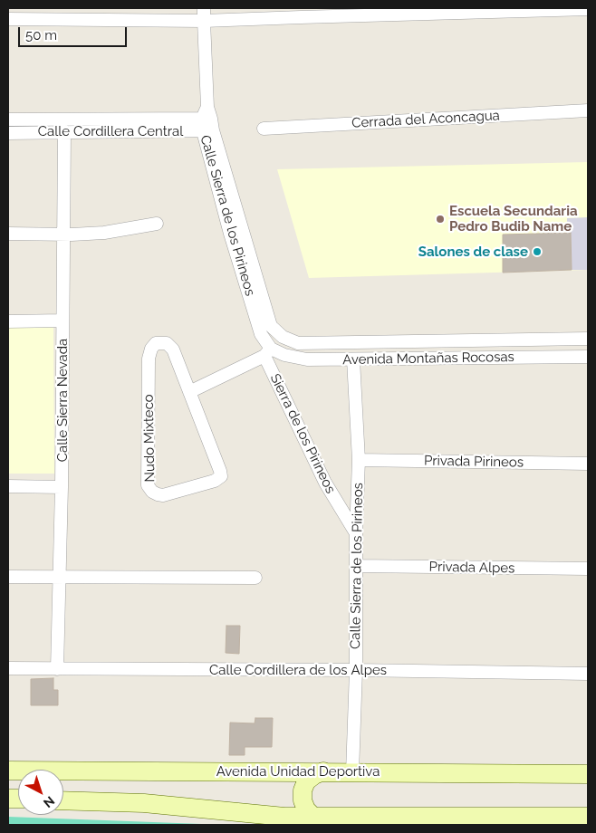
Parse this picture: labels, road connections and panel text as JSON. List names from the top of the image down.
{
  "streets": {
    "street": [
      "Cerrada del Aconcagua",
      "Calle Cordillera Central",
      "Calle Sierra de los Pirineos",
      "Avenida Montañas Rocosas",
      "Calle Sierra Nevada",
      "Sierra de los Pirineos",
      "Nudo Mixteco",
      "Privada Pirineos",
      "Privada Alpes",
      "Calle Cordillera de los Alpes",
      "Avenida Unidad Deportiva"
    ]
  },
  "crossings": [
    ["Calle Cordillera Central", "Calle Sierra de los Pirineos"],
    ["Calle Cordillera Central", "Calle Sierra Nevada"],
    ["Calle Sierra de los Pirineos", "Avenida Montañas Rocosas"],
    ["Calle Sierra de los Pirineos", "Sierra de los Pirineos"],
    ["Calle Sierra de los Pirineos", "Privada Pirineos"],
    ["Calle Sierra de los Pirineos", "Privada Alpes"],
    ["Calle Sierra de los Pirineos", "Calle Cordillera de los Alpes"],
    ["Calle Sierra de los Pirineos", "Avenida Unidad Deportiva"],
    ["Avenida Montañas Rocosas", "Sierra de los Pirineos"],
    ["Calle Sierra Nevada", "Calle Cordillera de los Alpes"]
  ],
  "places": ["Escuela Secundaria Pedro Budib Name", "Salones de clase"],
  "scale_bar": "50 m",
  "north": "bottom right"
}
